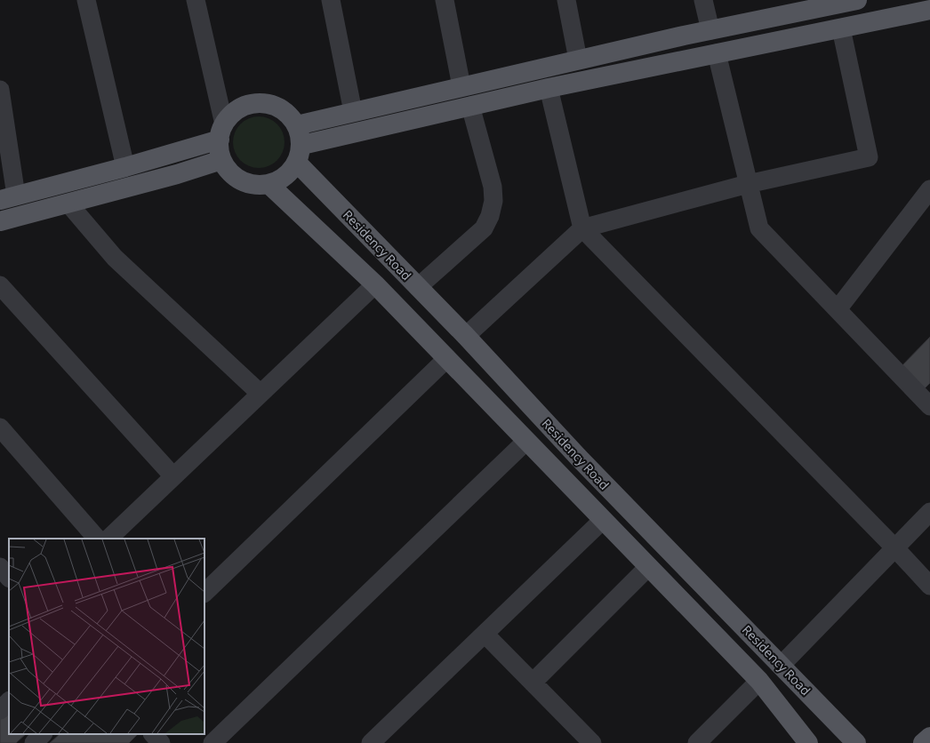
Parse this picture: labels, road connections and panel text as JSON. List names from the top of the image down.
{
  "streets": {
    "main road": ["Residency Road"]
  }
}
